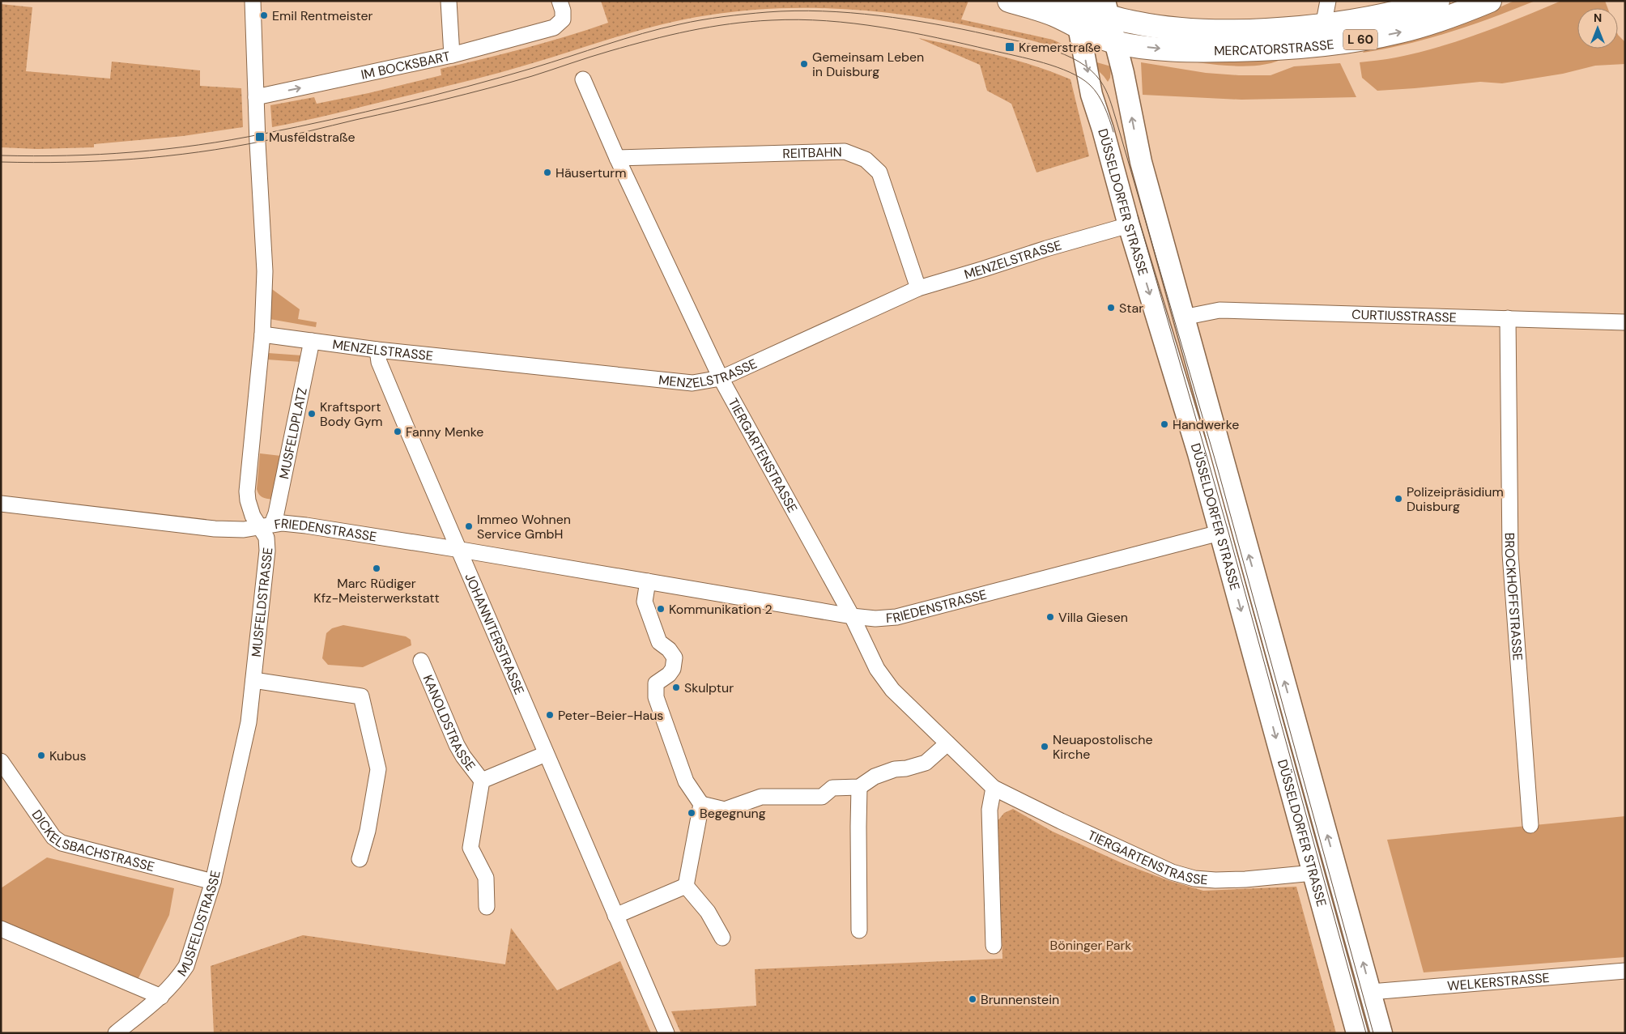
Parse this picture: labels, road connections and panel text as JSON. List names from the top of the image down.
{
  "streets": {
    "main road": ["L 60", "MERCATORSTRASSE", "DÜSSELDORFER STRASSE"],
    "street": [
      "IM BOCKSBART",
      "REITBAHN",
      "MENZELSTRASSE",
      "CURTIUSSTRASSE",
      "MUSFELDPLATZ",
      "TIERGARTENSTRASSE",
      "FRIEDENSTRASSE",
      "BROCKHOFFSTRASSE",
      "MUSFELDSTRASSE",
      "JOHANNITERSTRASSE",
      "KANOLDSTRASSE",
      "DICKELSBACHSTRASSE",
      "WELKERSTRASSE"
    ]
  },
  "crossings": [
    ["L 60", "MERCATORSTRASSE"],
    ["L 60", "DÜSSELDORFER STRASSE"],
    ["MERCATORSTRASSE", "DÜSSELDORFER STRASSE"],
    ["IM BOCKSBART", "MUSFELDSTRASSE"],
    ["REITBAHN", "MENZELSTRASSE"],
    ["REITBAHN", "TIERGARTENSTRASSE"],
    ["DÜSSELDORFER STRASSE", "MENZELSTRASSE"],
    ["DÜSSELDORFER STRASSE", "CURTIUSSTRASSE"],
    ["DÜSSELDORFER STRASSE", "TIERGARTENSTRASSE"],
    ["DÜSSELDORFER STRASSE", "FRIEDENSTRASSE"],
    ["DÜSSELDORFER STRASSE", "WELKERSTRASSE"],
    ["MENZELSTRASSE", "MUSFELDPLATZ"],
    ["MENZELSTRASSE", "TIERGARTENSTRASSE"],
    ["MENZELSTRASSE", "MUSFELDSTRASSE"],
    ["MENZELSTRASSE", "JOHANNITERSTRASSE"],
    ["CURTIUSSTRASSE", "BROCKHOFFSTRASSE"],
    ["MUSFELDPLATZ", "FRIEDENSTRASSE"],
    ["MUSFELDPLATZ", "MUSFELDSTRASSE"],
    ["TIERGARTENSTRASSE", "FRIEDENSTRASSE"],
    ["FRIEDENSTRASSE", "MUSFELDSTRASSE"],
    ["FRIEDENSTRASSE", "JOHANNITERSTRASSE"],
    ["MUSFELDSTRASSE", "DICKELSBACHSTRASSE"],
    ["JOHANNITERSTRASSE", "KANOLDSTRASSE"]
  ],
  "one_way": ["IM BOCKSBART"],
  "parks": ["Böninger Park"],
  "places": {
    "other": [
      "Emil Rentmeister",
      "Gemeinsam Leben in Duisburg",
      "Häuserturm",
      "Star",
      "Kraftsport Body Gym",
      "Handwerke",
      "Fanny Menke",
      "Polizeipräsidium Duisburg",
      "Immeo Wohnen Service GmbH",
      "Marc Rüdiger Kfz-Meisterwerkstatt",
      "Kommunikation 2",
      "Villa Giesen",
      "Skulptur",
      "Peter-Beier-Haus",
      "Neuapostolische Kirche",
      "Kubus",
      "Begegnung",
      "Brunnenstein"
    ],
    "transit": ["Kremerstraße", "Musfeldstraße"]
  },
  "north": "top"
}
